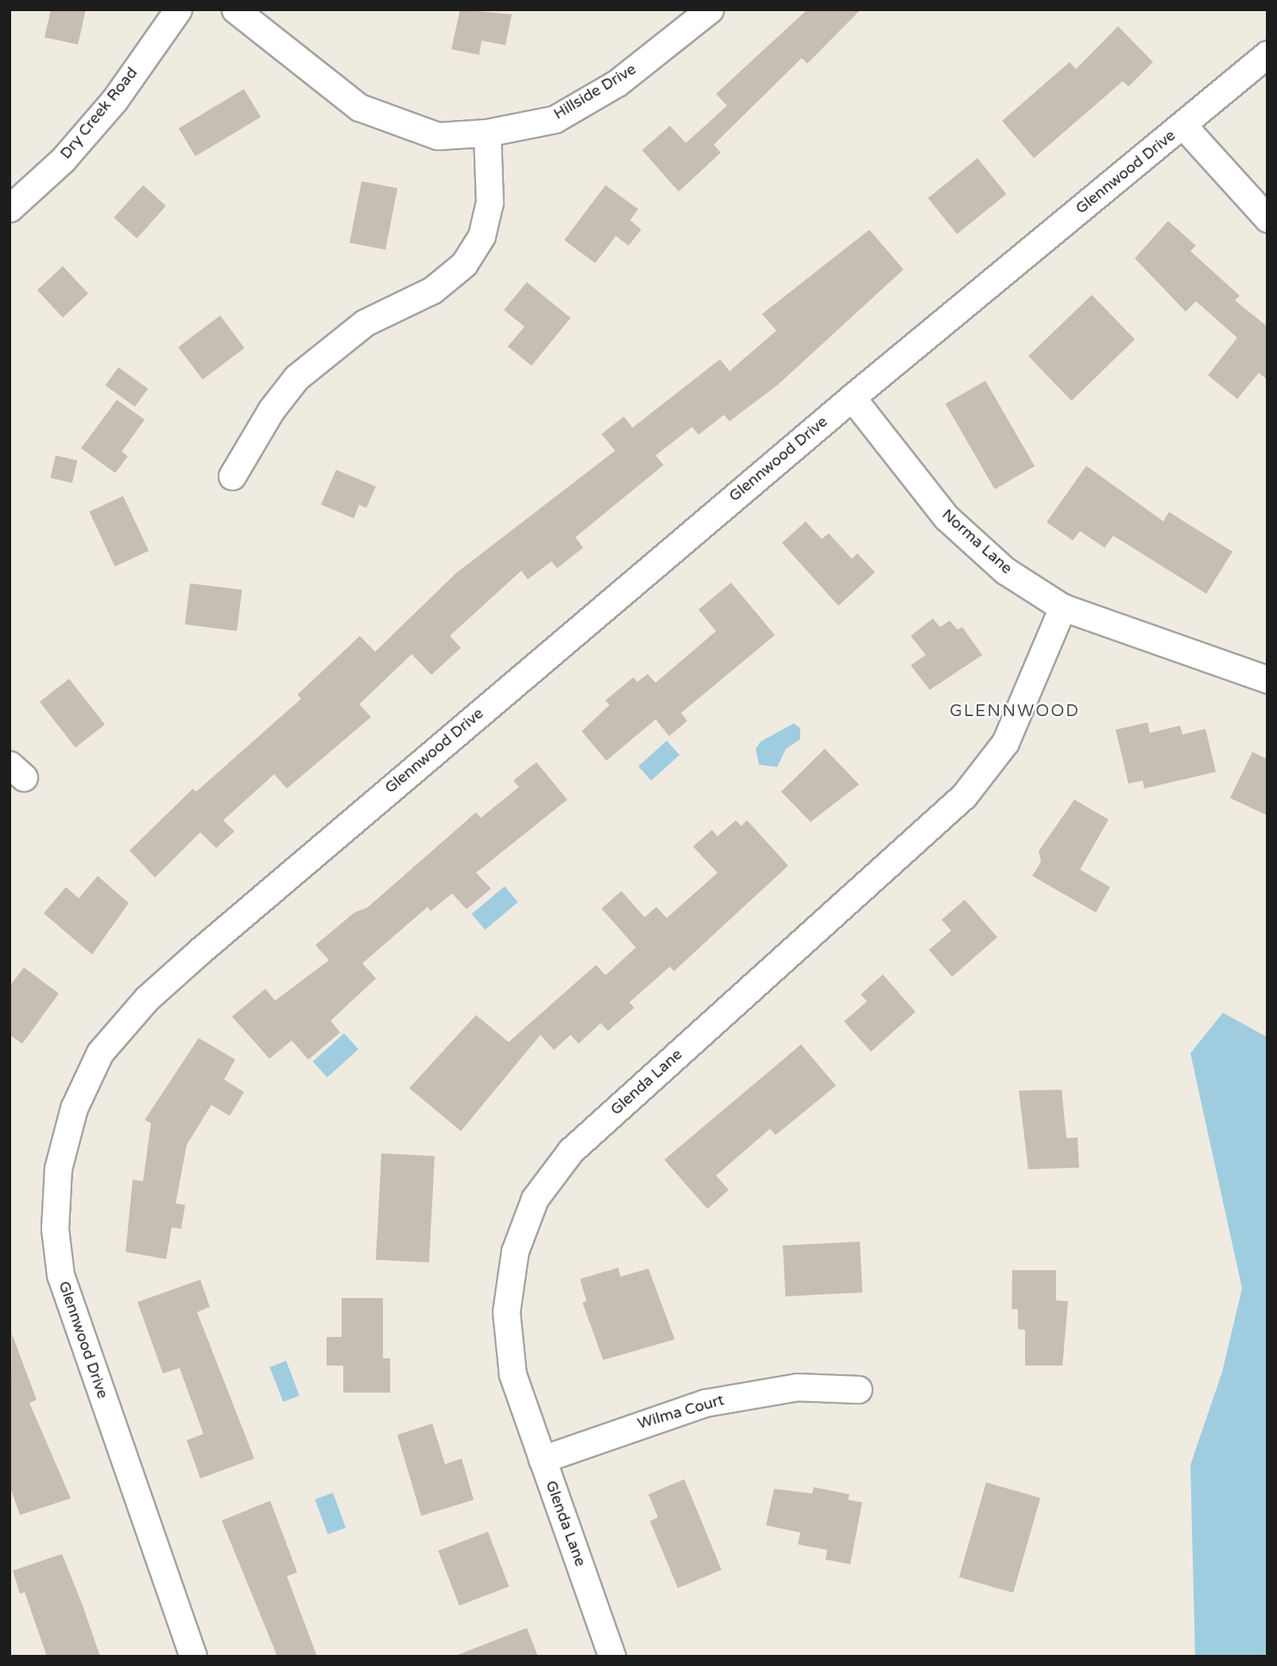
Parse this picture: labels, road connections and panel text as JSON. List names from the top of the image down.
{
  "streets": {
    "street": [
      "Hillside Drive",
      "Dry Creek Road",
      "Glennwood Drive",
      "Norma Lane",
      "Glenda Lane",
      "Wilma Court"
    ]
  },
  "crossings": [
    ["Glennwood Drive", "Norma Lane"],
    ["Norma Lane", "Glenda Lane"],
    ["Glenda Lane", "Wilma Court"]
  ],
  "districts": ["GLENNWOOD"]
}
